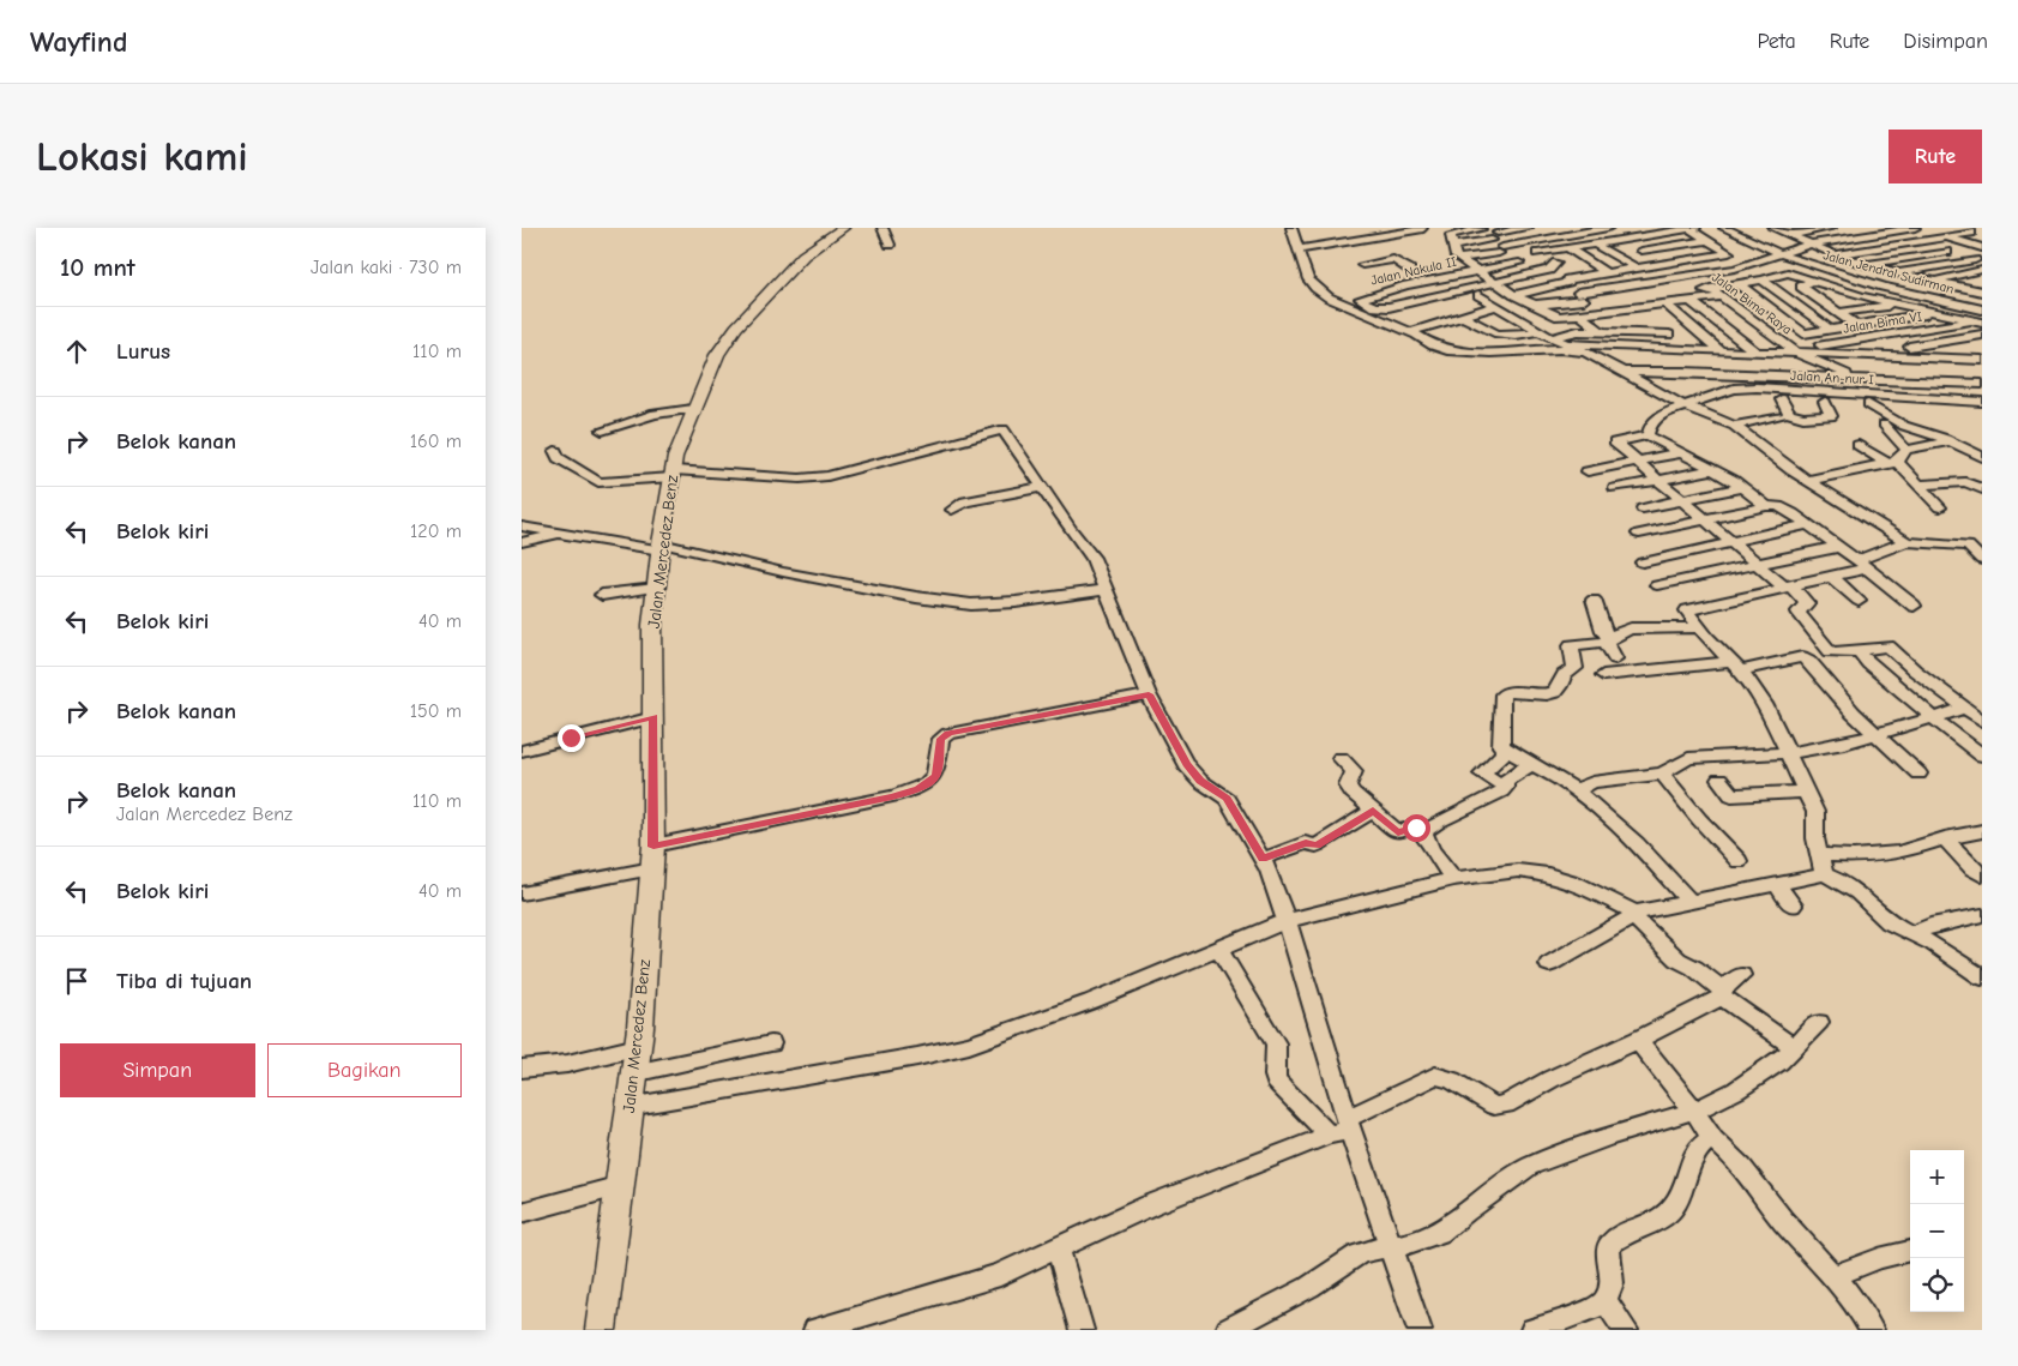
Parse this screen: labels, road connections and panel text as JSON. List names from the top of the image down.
{
  "streets": {
    "main road": ["Jalan Mercedez Benz"],
    "street": [
      "Jalan Nakula II",
      "Jalan Jendral Sudirman",
      "Jalan Bima Raya",
      "Jalan Bima VI",
      "Jalan An-nur I"
    ]
  },
  "crossings": [
    ["Jalan Bima Raya", "Jalan Bima VI"]
  ],
  "page": {
    "header": "Wayfind",
    "nav": ["Peta", "Rute", "Disimpan"],
    "buttons": [
      "Rute",
      ["Simpan", "Bagikan"]
    ],
    "title": "Lokasi kami",
    "heading": ["10 mnt", "Jalan kaki · 730 m"],
    "list": [
      ["Lurus", "110 m"],
      ["Belok kanan", "160 m"],
      ["Belok kiri", "120 m"],
      ["Belok kiri", "40 m"],
      ["Belok kanan", "150 m"],
      ["Belok kanan", "Jalan Mercedez Benz", "110 m"],
      ["Belok kiri", "40 m"],
      "Tiba di tujuan"
    ],
    "map_buttons": ["+", "−"]
  }
}
